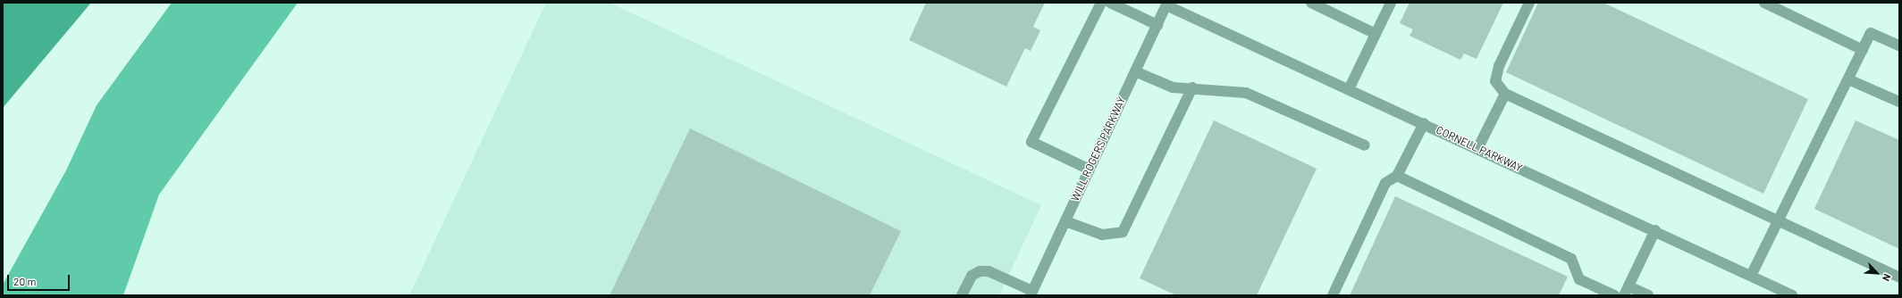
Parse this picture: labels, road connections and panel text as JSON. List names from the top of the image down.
{
  "streets": {
    "street": ["WILL ROGERS PARKWAY", "CORNELL PARKWAY"]
  },
  "crossings": [
    ["WILL ROGERS PARKWAY", "CORNELL PARKWAY"]
  ],
  "scale_bar": "20 m",
  "north": "bottom right"
}
